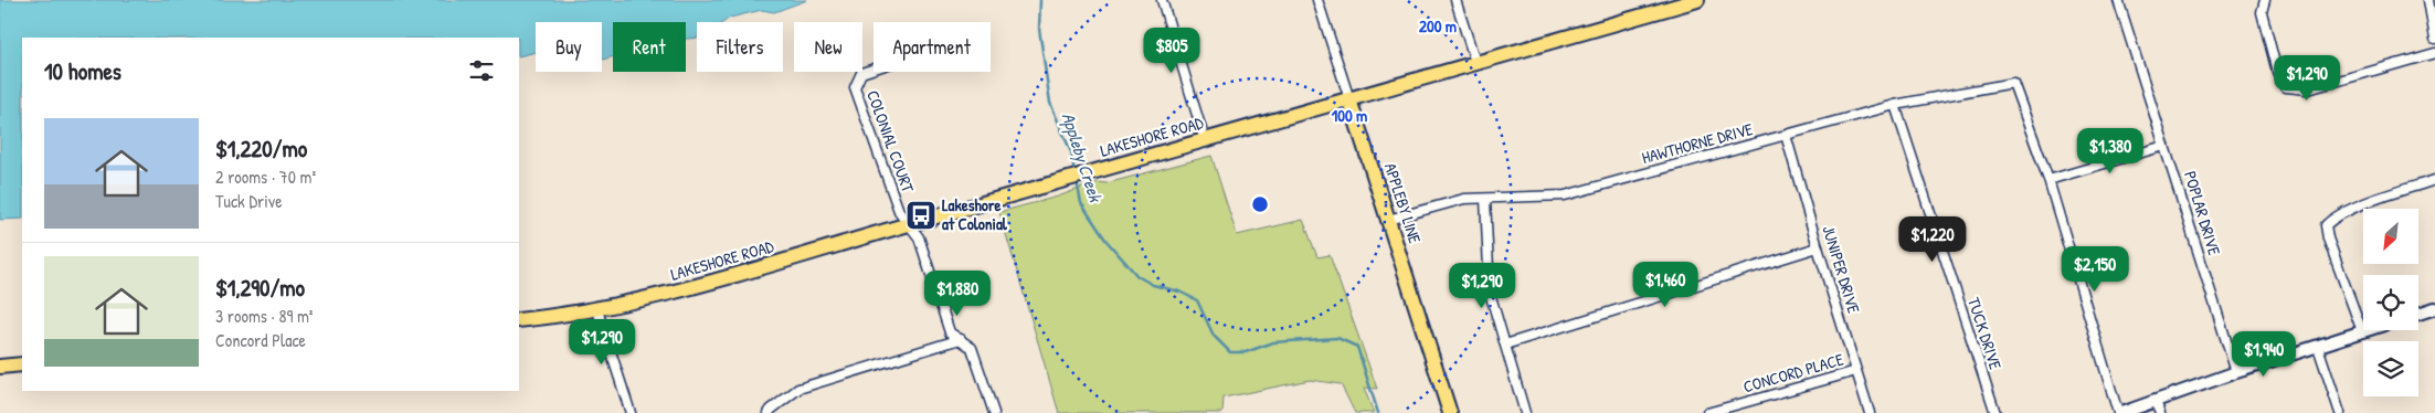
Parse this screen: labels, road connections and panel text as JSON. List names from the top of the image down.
{
  "streets": {
    "main road": ["LAKESHORE ROAD", "APPLEBY LINE"],
    "street": [
      "COLONIAL COURT",
      "HAWTHORNE DRIVE",
      "POPLAR DRIVE",
      "JUNIPER DRIVE",
      "TUCK DRIVE",
      "CONCORD PLACE"
    ]
  },
  "crossings": [
    ["LAKESHORE ROAD", "COLONIAL COURT"],
    ["LAKESHORE ROAD", "APPLEBY LINE"],
    ["HAWTHORNE DRIVE", "APPLEBY LINE"],
    ["HAWTHORNE DRIVE", "JUNIPER DRIVE"],
    ["HAWTHORNE DRIVE", "TUCK DRIVE"],
    ["JUNIPER DRIVE", "CONCORD PLACE"]
  ],
  "water": ["Appleby Creek"],
  "places": {
    "bus stop": ["Lakeshore at Colonial"]
  },
  "north": "bottom left",
  "page": {
    "chip": [
      "Buy",
      "Rent",
      "Filters",
      "New",
      "Apartment"
    ],
    "price": [
      "$805",
      "$1,290",
      "$1,380",
      "$1,220",
      "$2,150",
      "$1,460",
      "$1,290",
      "$1,880",
      "$1,290",
      "$1,940"
    ],
    "heading": "10 homes",
    "list": [
      {
        "name": "$1,220/mo",
        "note": "2 rooms · 70 m² · Tuck Drive"
      },
      {
        "name": "$1,290/mo",
        "note": "3 rooms · 89 m² · Concord Place"
      }
    ]
  },
  "rings": ["200 m", "100 m"]
}
